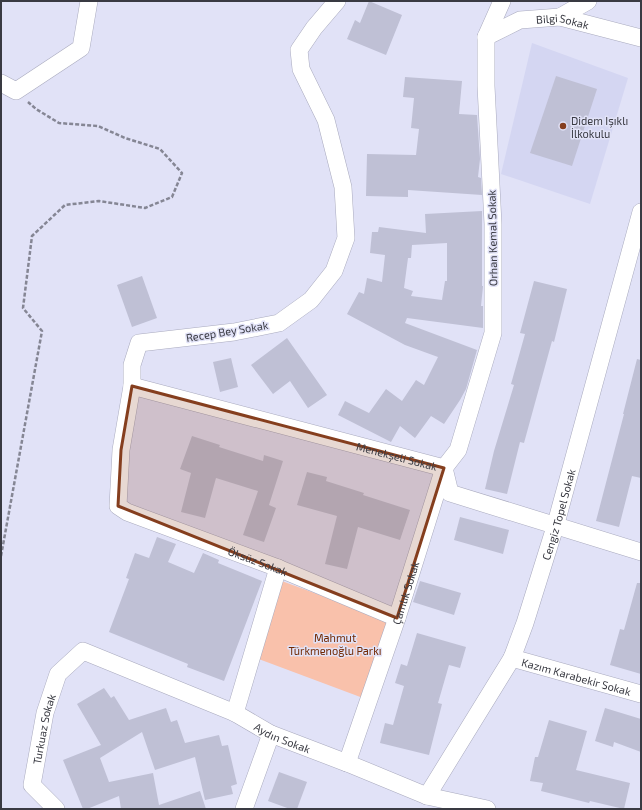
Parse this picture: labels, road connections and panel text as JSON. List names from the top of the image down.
{
  "streets": {
    "street": [
      "Bilgi Sokak",
      "Orhan Kemal Sokak",
      "Recep Bey Sokak",
      "Menekşeli Sokak",
      "Cengiz Topel Sokak",
      "Öksüz Sokak",
      "Çamlık Sokak",
      "Kazım Karabekir Sokak",
      "Turkuaz Sokak",
      "Aydın Sokak"
    ]
  },
  "crossings": [
    ["Bilgi Sokak", "Orhan Kemal Sokak"],
    ["Orhan Kemal Sokak", "Menekşeli Sokak"],
    ["Orhan Kemal Sokak", "Çamlık Sokak"],
    ["Recep Bey Sokak", "Menekşeli Sokak"],
    ["Recep Bey Sokak", "Öksüz Sokak"],
    ["Menekşeli Sokak", "Cengiz Topel Sokak"],
    ["Menekşeli Sokak", "Çamlık Sokak"],
    ["Cengiz Topel Sokak", "Kazım Karabekir Sokak"],
    ["Cengiz Topel Sokak", "Aydın Sokak"],
    ["Öksüz Sokak", "Çamlık Sokak"],
    ["Çamlık Sokak", "Aydın Sokak"],
    ["Turkuaz Sokak", "Aydın Sokak"]
  ],
  "parks": ["Mahmut Türkmenoğlu Parkı"],
  "places": ["Didem Işıklı İlkokulu"]
}
